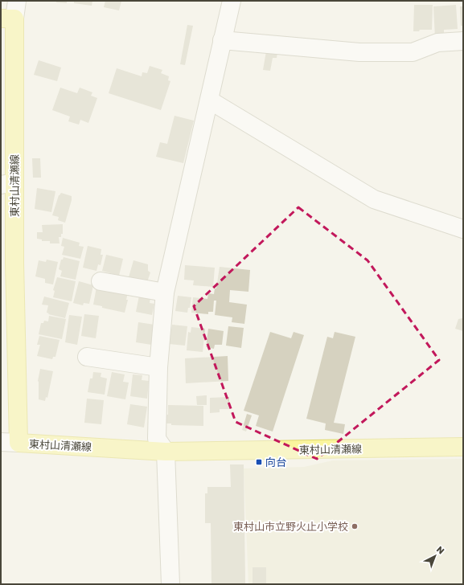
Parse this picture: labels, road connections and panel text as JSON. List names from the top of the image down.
{
  "streets": {
    "main road": ["東村山清瀬線"]
  },
  "places": {
    "transit": ["向台"],
    "other": ["東村山市立野火止小学校"]
  },
  "north": "top right"
}
